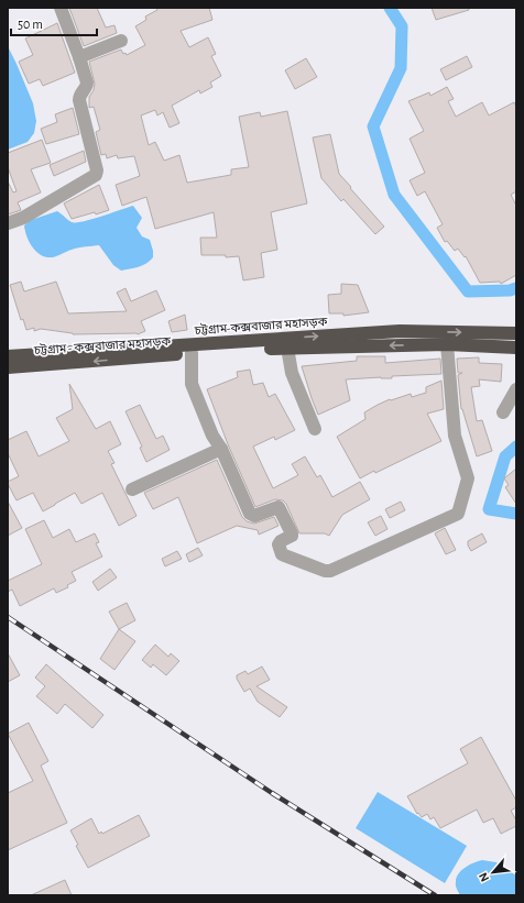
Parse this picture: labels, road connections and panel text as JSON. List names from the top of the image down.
{
  "streets": {
    "highway": ["চট্টগ্রাম-কক্সবাজার মহাসড়ক", "চট্টগ্রাম - কক্সবাজার মহাসড়ক"]
  },
  "one_way": ["চট্টগ্রাম-কক্সবাজার মহাসড়ক", "চট্টগ্রাম - কক্সবাজার মহাসড়ক"],
  "scale_bar": "50 m",
  "north": "bottom left"
}
